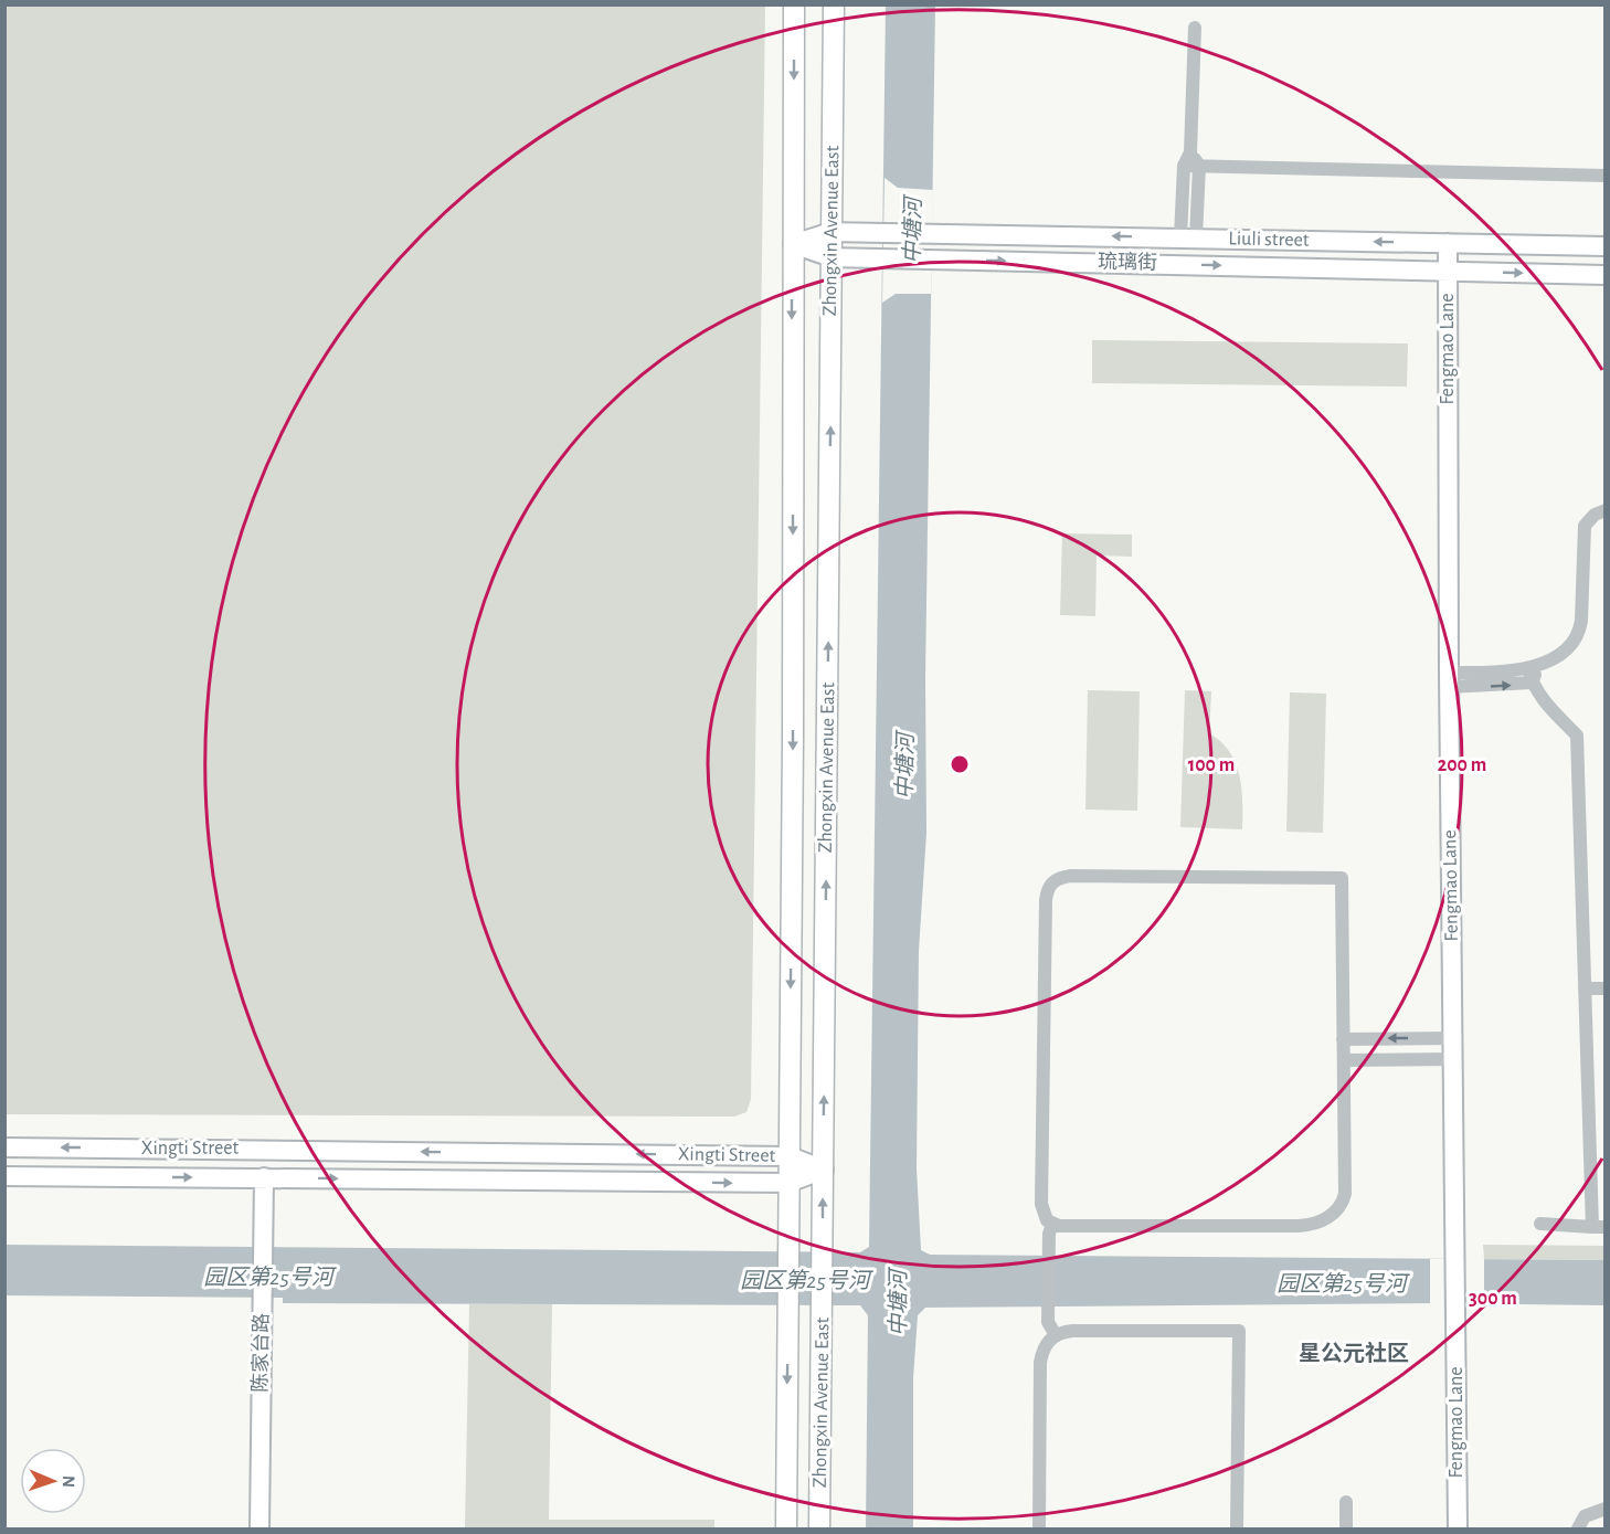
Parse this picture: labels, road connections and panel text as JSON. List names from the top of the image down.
{
  "streets": {
    "main road": ["Zhongxin Avenue East"],
    "street": [
      "Liuli street",
      "琉璃街",
      "Fengmao Lane",
      "Xingti Street",
      "陈家台路"
    ]
  },
  "crossings": [
    ["Zhongxin Avenue East", "Liuli street"],
    ["Zhongxin Avenue East", "琉璃街"],
    ["Zhongxin Avenue East", "Xingti Street"],
    ["Liuli street", "Fengmao Lane"],
    ["琉璃街", "Fengmao Lane"],
    ["Xingti Street", "陈家台路"]
  ],
  "districts": ["星公元社区"],
  "water": ["中塘河", "园区第25号河"],
  "north": "right",
  "rings": ["100 m", "200 m", "300 m"]
}
